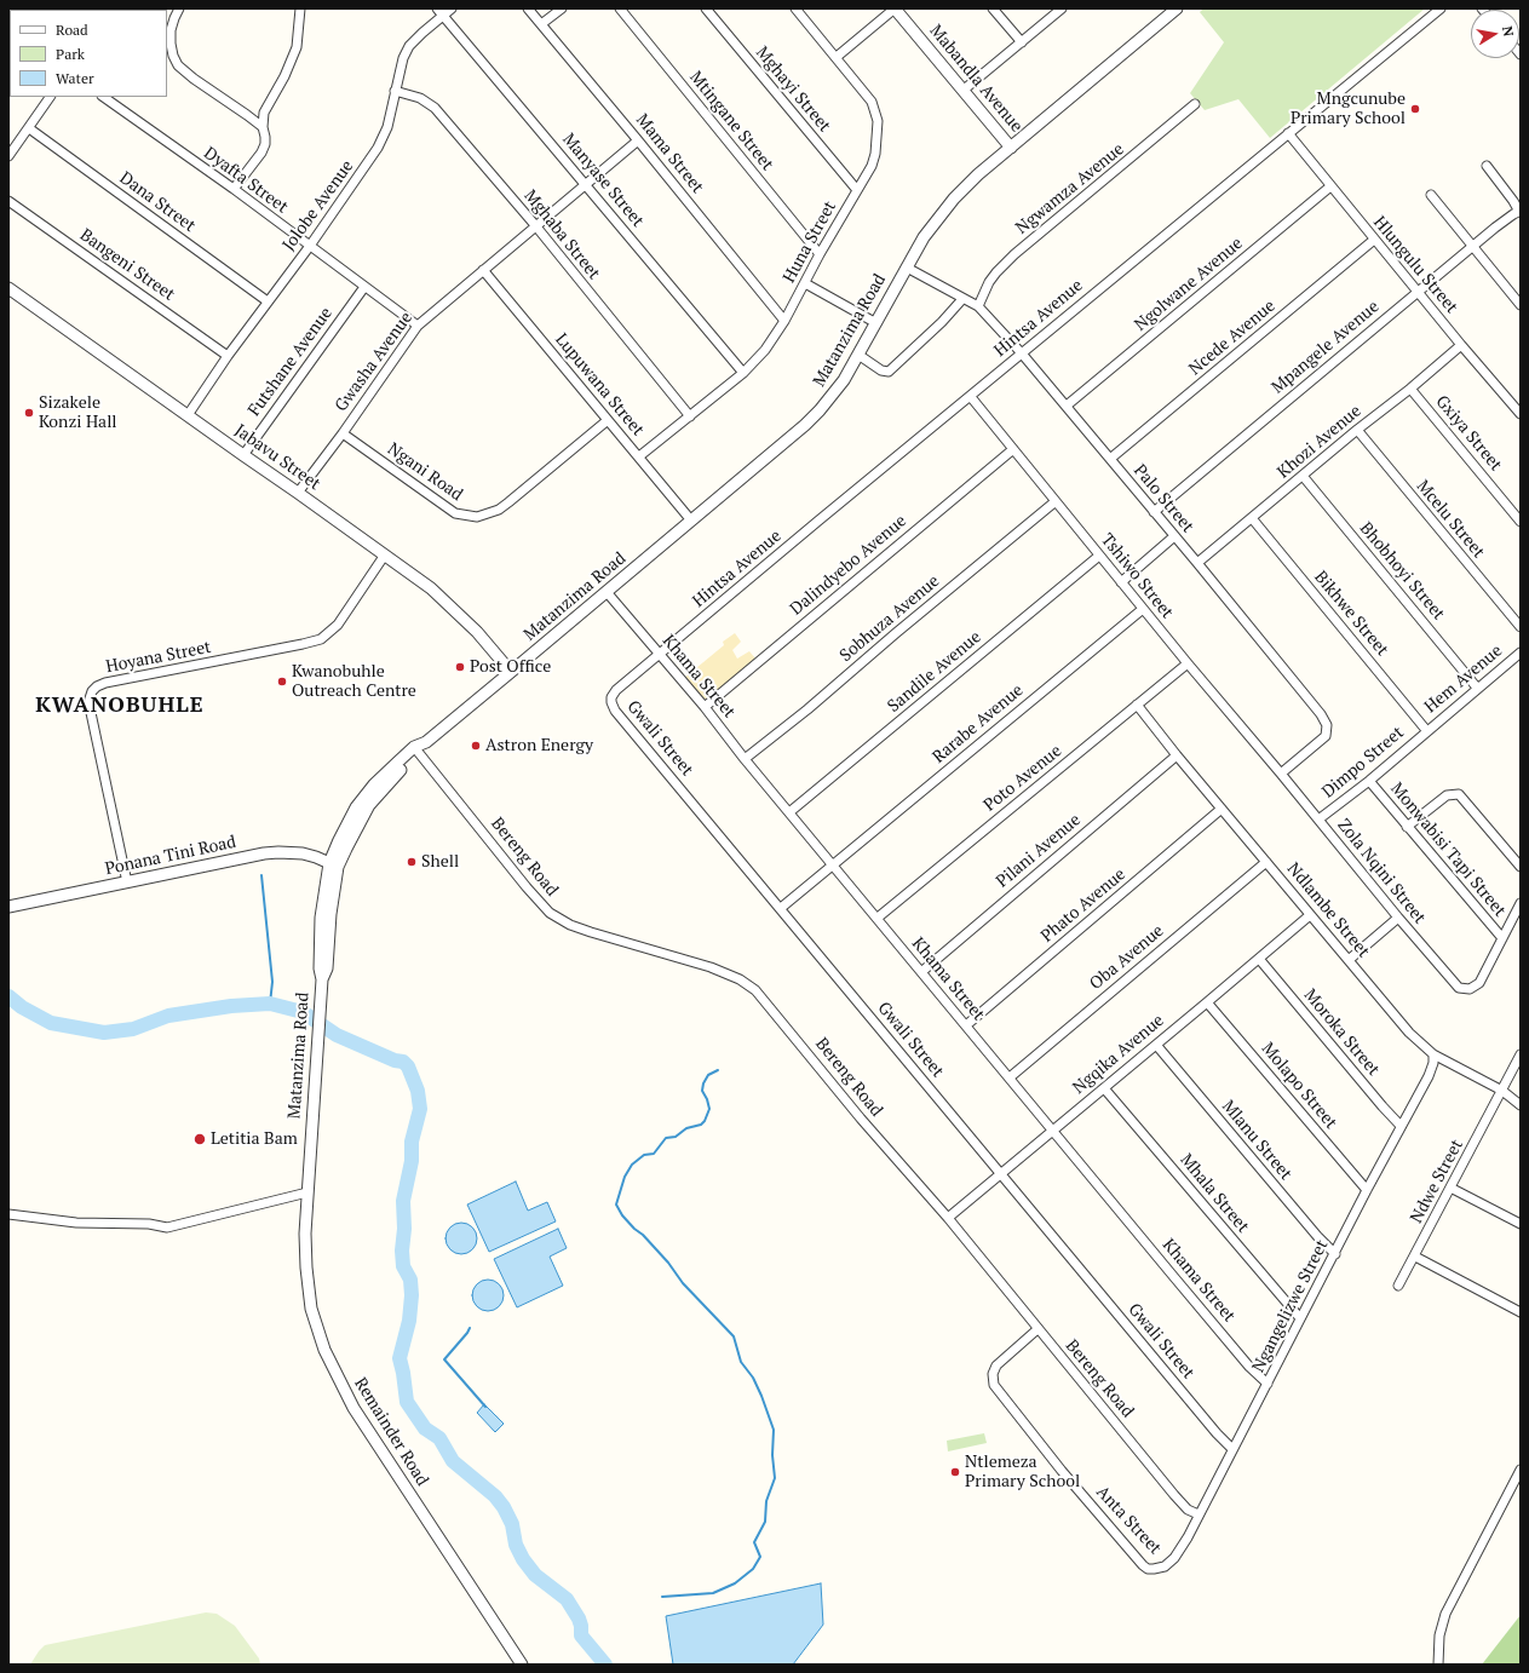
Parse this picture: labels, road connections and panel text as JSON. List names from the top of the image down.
{
  "streets": {
    "street": [
      "Mabandla Avenue",
      "Mghayi Street",
      "Mtingane Street",
      "Mama Street",
      "Dyafta Street",
      "Manyase Street",
      "Ngwamza Avenue",
      "Dana Street",
      "Jolobe Avenue",
      "Mghaba Street",
      "Huna Street",
      "Bangeni Street",
      "Hlungulu Street",
      "Ngolwane Avenue",
      "Hintsa Avenue",
      "Matanzima Road",
      "Ncede Avenue",
      "Mpangele Avenue",
      "Futshane Avenue",
      "Gwasha Avenue",
      "Lupuwana Street",
      "Gxiya Street",
      "Khozi Avenue",
      "Jabavu Street",
      "Ngani Road",
      "Palo Street",
      "Mcelu Street",
      "Dalindyebo Avenue",
      "Bhobhoyi Street",
      "Tshiwo Street",
      "Bikhwe Street",
      "Sobhuza Avenue",
      "Hoyana Street",
      "Sandile Avenue",
      "Khama Street",
      "Hem Avenue",
      "Rarabe Avenue",
      "Gwali Street",
      "Dimpo Street",
      "Poto Avenue",
      "Monwabisi Tapi Street",
      "Pilani Avenue",
      "Ponana Tini Road",
      "Bereng Road",
      "Zola Nqini Street",
      "Phato Avenue",
      "Ndlambe Street",
      "Oba Avenue",
      "Moroka Street",
      "Ngqika Avenue",
      "Molapo Street",
      "Mlanu Street",
      "Ndwe Street",
      "Mhala Street",
      "Ngangelizwe Street",
      "Remainder Road",
      "Anta Street"
    ]
  },
  "crossings": [
    ["Mabandla Avenue", "Matanzima Road"],
    ["Mghayi Street", "Huna Street"],
    ["Mtingane Street", "Huna Street"],
    ["Mama Street", "Huna Street"],
    ["Mama Street", "Gwasha Avenue"],
    ["Dyafta Street", "Jolobe Avenue"],
    ["Dyafta Street", "Futshane Avenue"],
    ["Dyafta Street", "Gwasha Avenue"],
    ["Manyase Street", "Jolobe Avenue"],
    ["Manyase Street", "Huna Street"],
    ["Manyase Street", "Gwasha Avenue"],
    ["Ngwamza Avenue", "Palo Street"],
    ["Dana Street", "Jolobe Avenue"],
    ["Jolobe Avenue", "Mghaba Street"],
    ["Jolobe Avenue", "Bangeni Street"],
    ["Jolobe Avenue", "Jabavu Street"],
    ["Mghaba Street", "Huna Street"],
    ["Mghaba Street", "Gwasha Avenue"],
    ["Huna Street", "Lupuwana Street"],
    ["Hlungulu Street", "Ngolwane Avenue"],
    ["Hlungulu Street", "Hintsa Avenue"],
    ["Hlungulu Street", "Ncede Avenue"],
    ["Hlungulu Street", "Mpangele Avenue"],
    ["Hlungulu Street", "Khozi Avenue"],
    ["Ngolwane Avenue", "Palo Street"],
    ["Hintsa Avenue", "Palo Street"],
    ["Hintsa Avenue", "Tshiwo Street"],
    ["Hintsa Avenue", "Khama Street"],
    ["Hintsa Avenue", "Gwali Street"],
    ["Matanzima Road", "Lupuwana Street"],
    ["Matanzima Road", "Jabavu Street"],
    ["Matanzima Road", "Palo Street"],
    ["Matanzima Road", "Khama Street"],
    ["Matanzima Road", "Ponana Tini Road"],
    ["Matanzima Road", "Bereng Road"],
    ["Matanzima Road", "Remainder Road"],
    ["Ncede Avenue", "Palo Street"],
    ["Mpangele Avenue", "Palo Street"],
    ["Futshane Avenue", "Jabavu Street"],
    ["Gwasha Avenue", "Lupuwana Street"],
    ["Gwasha Avenue", "Jabavu Street"],
    ["Gwasha Avenue", "Ngani Road"],
    ["Lupuwana Street", "Ngani Road"],
    ["Gxiya Street", "Khozi Avenue"],
    ["Khozi Avenue", "Palo Street"],
    ["Khozi Avenue", "Mcelu Street"],
    ["Khozi Avenue", "Bhobhoyi Street"],
    ["Khozi Avenue", "Bikhwe Street"],
    ["Jabavu Street", "Hoyana Street"],
    ["Palo Street", "Tshiwo Street"],
    ["Palo Street", "Zola Nqini Street"],
    ["Dalindyebo Avenue", "Tshiwo Street"],
    ["Dalindyebo Avenue", "Khama Street"],
    ["Bhobhoyi Street", "Hem Avenue"],
    ["Tshiwo Street", "Sobhuza Avenue"],
    ["Tshiwo Street", "Sandile Avenue"],
    ["Tshiwo Street", "Rarabe Avenue"],
    ["Tshiwo Street", "Poto Avenue"],
    ["Tshiwo Street", "Zola Nqini Street"],
    ["Bikhwe Street", "Hem Avenue"],
    ["Bikhwe Street", "Dimpo Street"],
    ["Sobhuza Avenue", "Khama Street"],
    ["Hoyana Street", "Ponana Tini Road"],
    ["Sandile Avenue", "Khama Street"],
    ["Khama Street", "Rarabe Avenue"],
    ["Khama Street", "Gwali Street"],
    ["Khama Street", "Poto Avenue"],
    ["Khama Street", "Pilani Avenue"],
    ["Khama Street", "Phato Avenue"],
    ["Khama Street", "Oba Avenue"],
    ["Khama Street", "Ngqika Avenue"],
    ["Khama Street", "Ngangelizwe Street"],
    ["Hem Avenue", "Dimpo Street"],
    ["Rarabe Avenue", "Gwali Street"],
    ["Gwali Street", "Ngqika Avenue"],
    ["Gwali Street", "Ngangelizwe Street"],
    ["Dimpo Street", "Monwabisi Tapi Street"],
    ["Dimpo Street", "Zola Nqini Street"],
    ["Poto Avenue", "Ndlambe Street"],
    ["Monwabisi Tapi Street", "Zola Nqini Street"],
    ["Pilani Avenue", "Ndlambe Street"],
    ["Bereng Road", "Ngqika Avenue"],
    ["Bereng Road", "Ngangelizwe Street"],
    ["Bereng Road", "Anta Street"],
    ["Phato Avenue", "Ndlambe Street"],
    ["Ndlambe Street", "Oba Avenue"],
    ["Ndlambe Street", "Ngqika Avenue"],
    ["Ndlambe Street", "Ndwe Street"],
    ["Ndlambe Street", "Ngangelizwe Street"],
    ["Moroka Street", "Ngqika Avenue"],
    ["Moroka Street", "Ngangelizwe Street"],
    ["Ngqika Avenue", "Molapo Street"],
    ["Ngqika Avenue", "Mlanu Street"],
    ["Ngqika Avenue", "Mhala Street"],
    ["Molapo Street", "Ngangelizwe Street"],
    ["Mlanu Street", "Ngangelizwe Street"],
    ["Mhala Street", "Ngangelizwe Street"],
    ["Ngangelizwe Street", "Anta Street"]
  ],
  "districts": ["KWANOBUHLE"],
  "places": [
    "Mngcunube Primary School",
    "Sizakele Konzi Hall",
    "Post Office",
    "Kwanobuhle Outreach Centre",
    "Astron Energy",
    "Shell",
    "Letitia Bam",
    "Ntlemeza Primary School"
  ],
  "legend": ["Road", "Park", "Water"],
  "north": "right"
}
